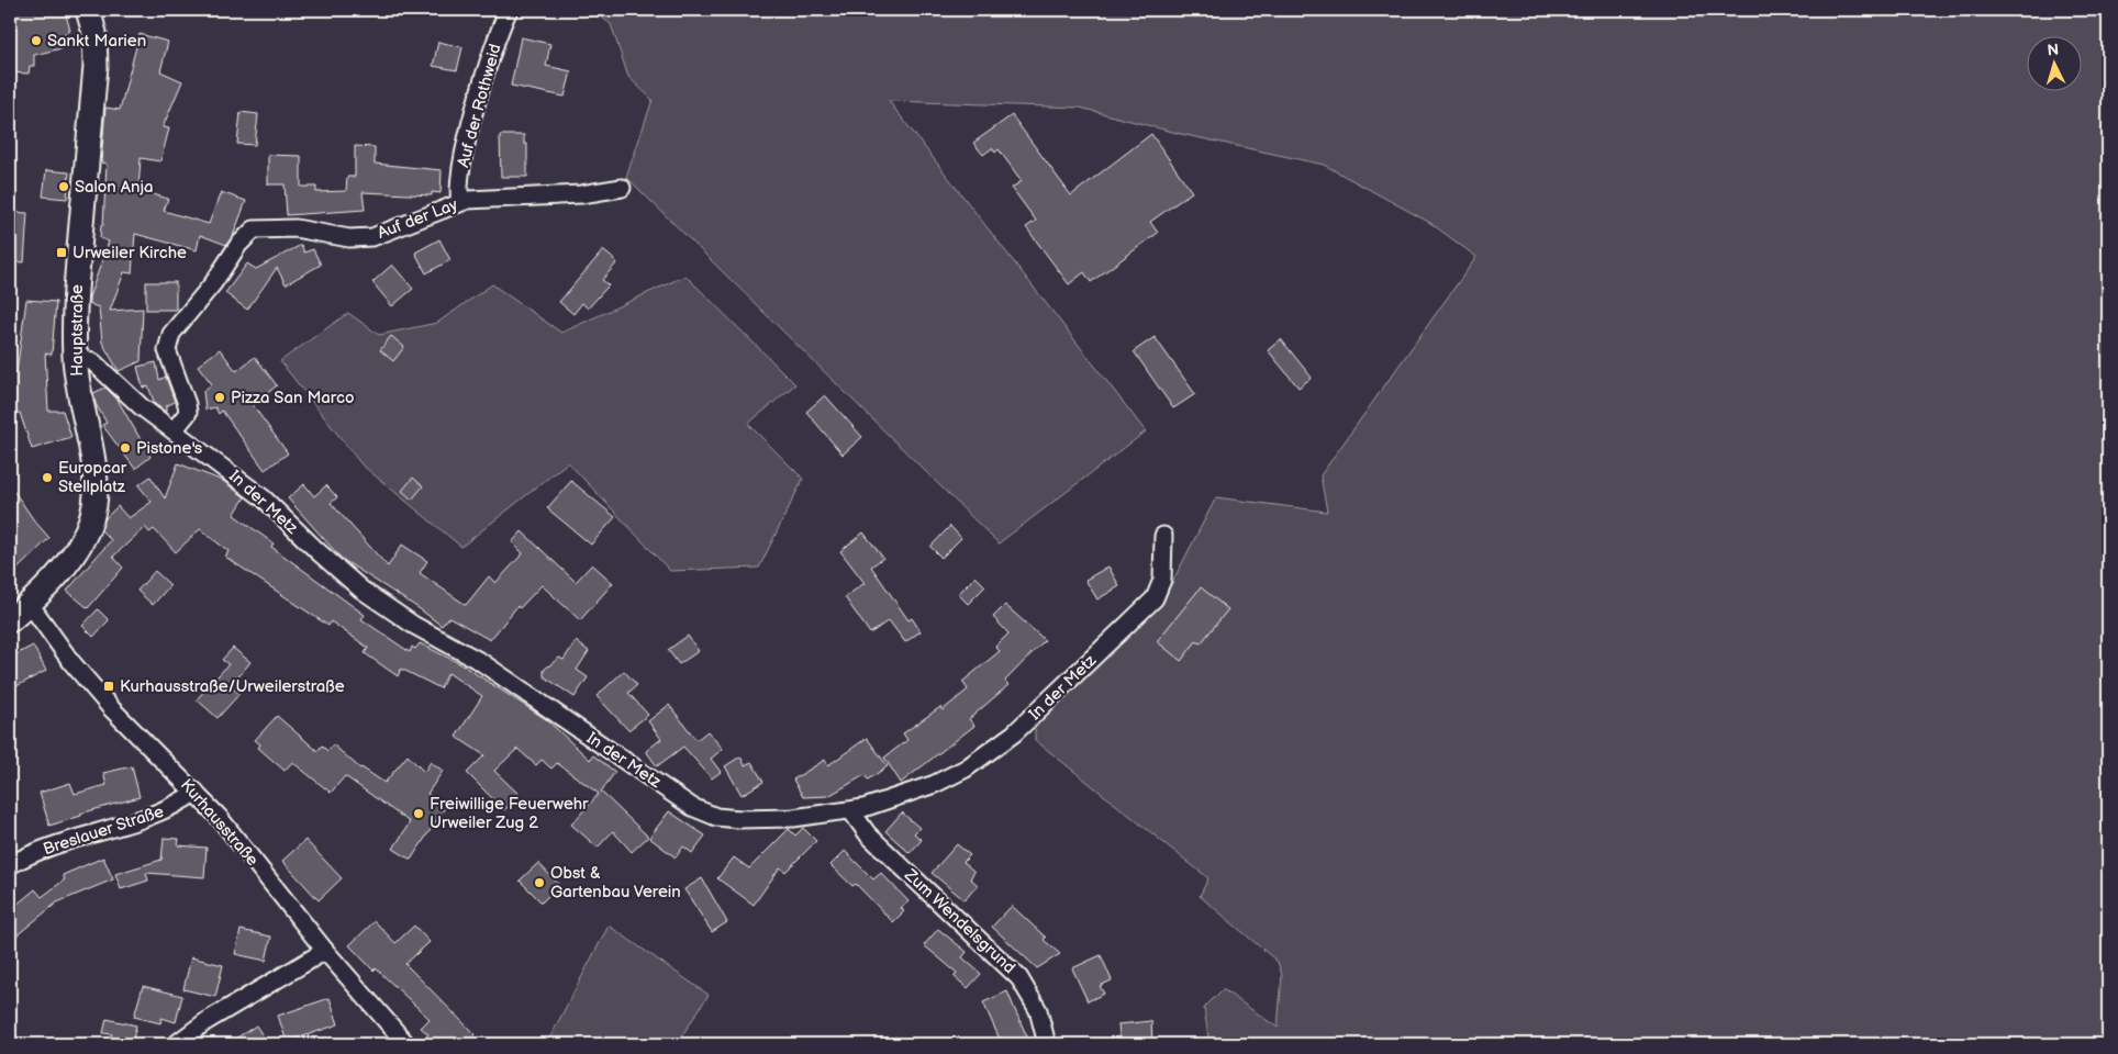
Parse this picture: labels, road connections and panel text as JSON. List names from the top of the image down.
{
  "streets": {
    "main road": ["Hauptstraße"],
    "street": [
      "Auf der Rothweid",
      "Auf der Lay",
      "In der Metz",
      "Kurhausstraße",
      "Breslauer Straße",
      "Zum Wendelsgrund"
    ]
  },
  "crossings": [
    ["Auf der Rothweid", "Auf der Lay"],
    ["Auf der Lay", "In der Metz"],
    ["Hauptstraße", "In der Metz"],
    ["Hauptstraße", "Kurhausstraße"],
    ["In der Metz", "Zum Wendelsgrund"],
    ["Kurhausstraße", "Breslauer Straße"]
  ],
  "places": {
    "other": [
      "Sankt Marien",
      "Salon Anja",
      "Pizza San Marco",
      "Pistone's",
      "Europcar Stellplatz",
      "Freiwillige Feuerwehr Urweiler Zug 2",
      "Obst & Gartenbau Verein"
    ],
    "transit": ["Urweiler Kirche", "Kurhausstraße/Urweilerstraße"]
  },
  "north": "top"
}
